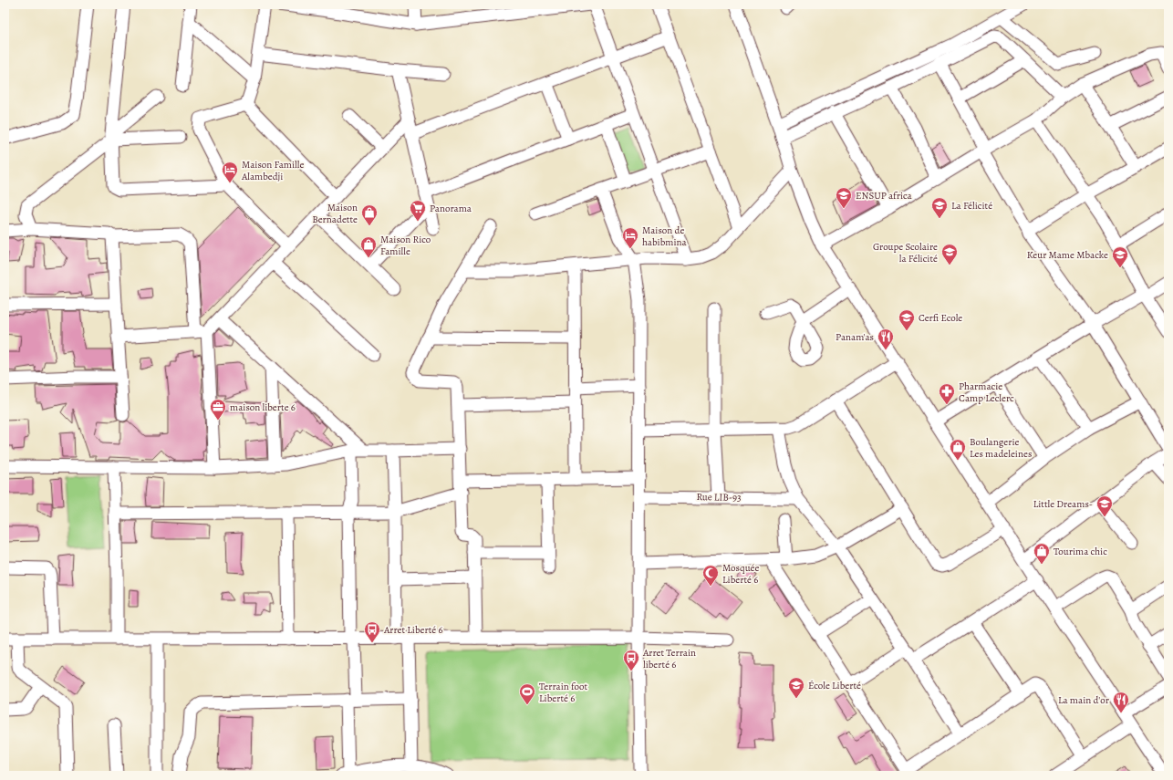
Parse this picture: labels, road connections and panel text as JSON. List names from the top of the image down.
{
  "streets": {
    "street": ["Rue LIB-93"]
  },
  "places": {
    "hotel": ["Maison Famille Alambedji", "Maison de habibmina"],
    "school or university": [
      "ENSUP africa",
      "La Félicité",
      "Groupe Scolaire la Félicité",
      "Keur Mame Mbacke",
      "Cerfi Ecole",
      "Little Dreams-",
      "École Liberté"
    ],
    "supermarket": ["Panorama"],
    "shop": [
      "Maison Bernadette",
      "Maison Rico Famille",
      "Boulangerie Les madeleines",
      "Tourima chic"
    ],
    "restaurant": ["Panam'as", "La main d'or"],
    "pharmacy": ["Pharmacie Camp Leclerc"],
    "office": ["maison liberte 6"],
    "mosque": ["Mosquée Liberté 6"],
    "bus stop": ["Arret Liberté 6", "Arret Terrain liberté 6"],
    "sports": ["Terrain foot Liberté 6"]
  }
}
